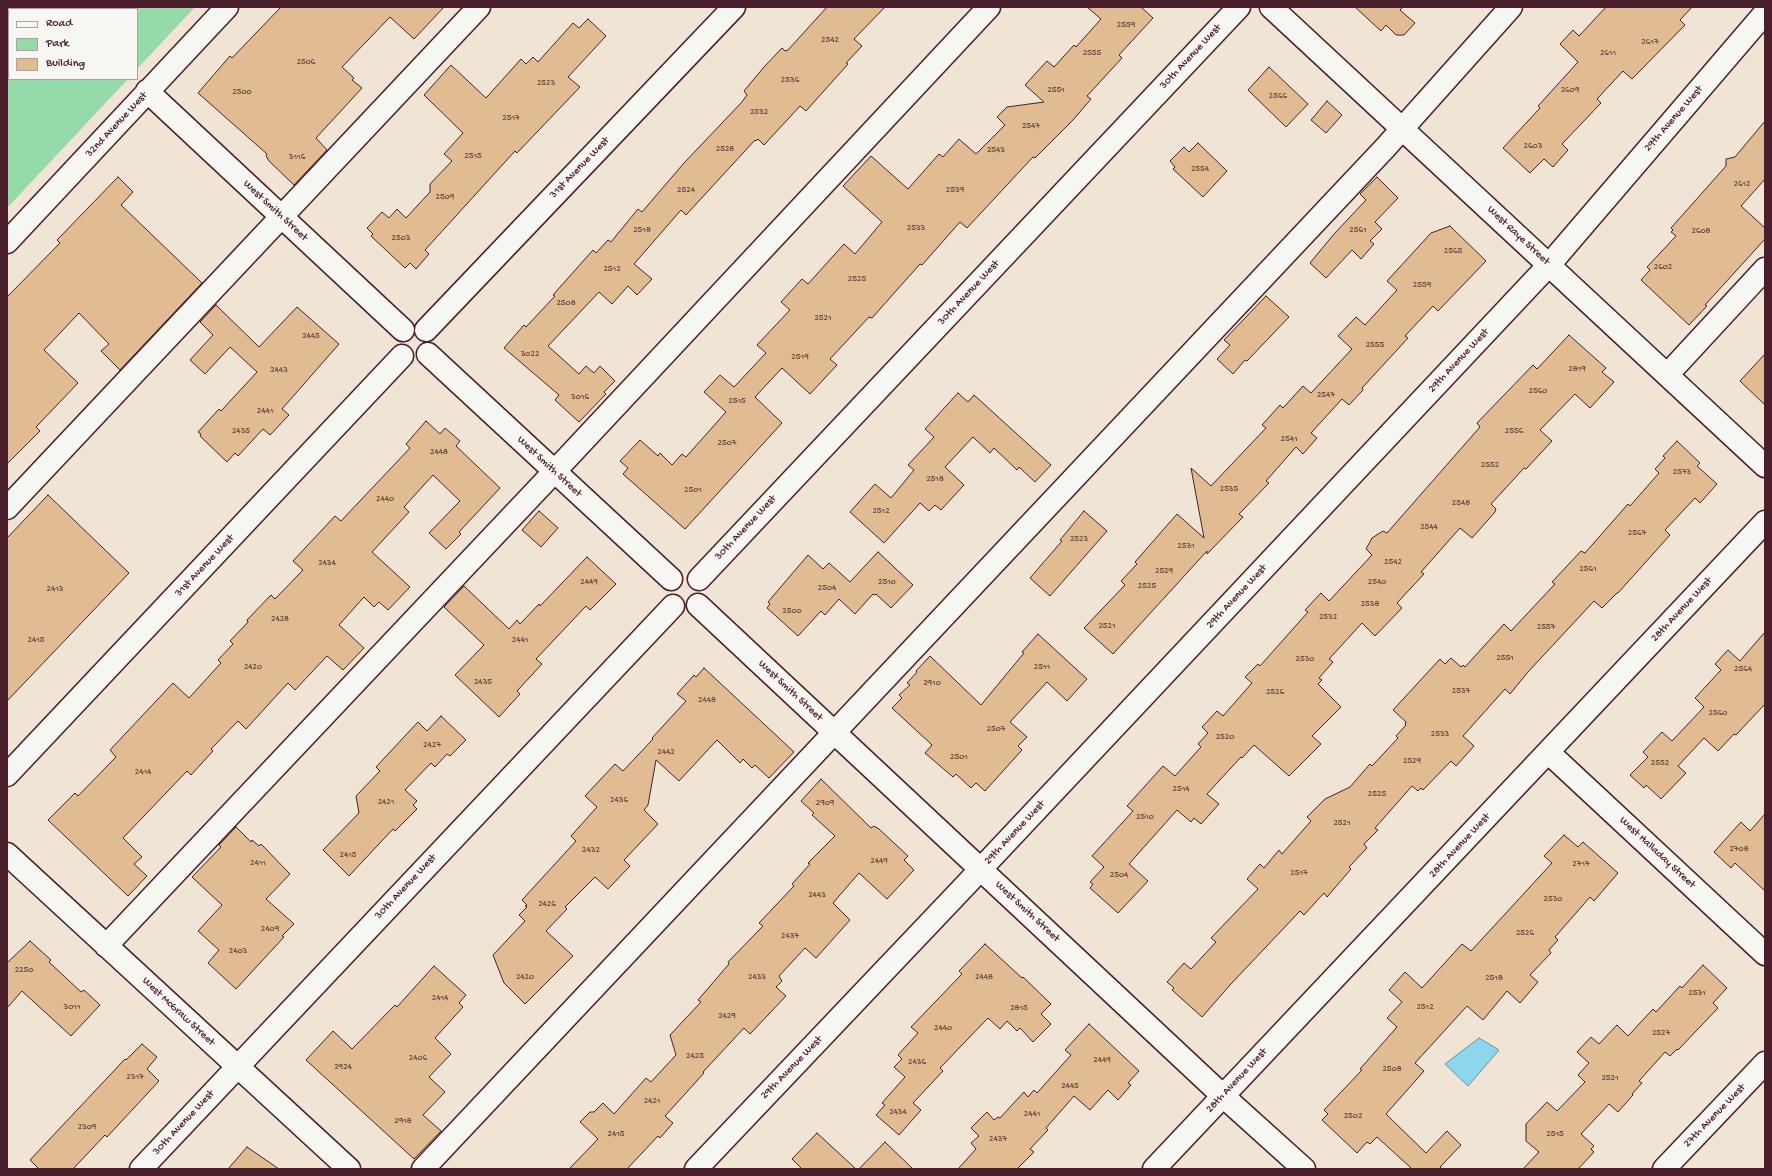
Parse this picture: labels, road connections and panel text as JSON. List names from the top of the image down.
{
  "streets": {
    "street": [
      "30th Avenue West",
      "29th Avenue West",
      "32nd Avenue West",
      "31st Avenue West",
      "West Smith Street",
      "West Raye Street",
      "28th Avenue West",
      "West Halladay Street",
      "West McGraw Street",
      "27th Avenue West"
    ]
  },
  "crossings": [
    ["30th Avenue West", "West Smith Street"],
    ["30th Avenue West", "West McGraw Street"],
    ["29th Avenue West", "West Smith Street"],
    ["29th Avenue West", "West Raye Street"],
    ["32nd Avenue West", "West Smith Street"],
    ["31st Avenue West", "West Smith Street"],
    ["West Smith Street", "28th Avenue West"],
    ["28th Avenue West", "West Halladay Street"]
  ],
  "house_numbers": [
    "2559",
    "2542",
    "2617",
    "2555",
    "2611",
    "2506",
    "2536",
    "2523",
    "2551",
    "2609",
    "2500",
    "2566",
    "2532",
    "2517",
    "2547",
    "2603",
    "2528",
    "2543",
    "2515",
    "3116",
    "2554",
    "2612",
    "2524",
    "2539",
    "2509",
    "2533",
    "2518",
    "2561",
    "2608",
    "2503",
    "2565",
    "2602",
    "2512",
    "2525",
    "2559",
    "2508",
    "2521",
    "2445",
    "2555",
    "3022",
    "2519",
    "2819",
    "2443",
    "2560",
    "2547",
    "3016",
    "2515",
    "2441",
    "2435",
    "2556",
    "2541",
    "2507",
    "2448",
    "2552",
    "2573",
    "2518",
    "2535",
    "2501",
    "2440",
    "2548",
    "2512",
    "2544",
    "2567",
    "2523",
    "2531",
    "2542",
    "2434",
    "2561",
    "2529",
    "2449",
    "2510",
    "2540",
    "2525",
    "2504",
    "2413",
    "2538",
    "2500",
    "2532",
    "2428",
    "2521",
    "2557",
    "2415",
    "2441",
    "2551",
    "2530",
    "2420",
    "2511",
    "2564",
    "2435",
    "2910",
    "2537",
    "2526",
    "2448",
    "2560",
    "2507",
    "2533",
    "2520",
    "2427",
    "2442",
    "2501",
    "2529",
    "2552",
    "2414",
    "2514",
    "2525",
    "2436",
    "2421",
    "2909",
    "2510",
    "2521",
    "2708",
    "2432",
    "2415",
    "2449",
    "2411",
    "2717",
    "2517",
    "2504",
    "2443",
    "2530",
    "2426",
    "2409",
    "2526",
    "2437",
    "2403",
    "2250",
    "2420",
    "2433",
    "2448",
    "2518",
    "2531",
    "2414",
    "3011",
    "2512",
    "2815",
    "2429",
    "2440",
    "2527",
    "2425",
    "2406",
    "2449",
    "2436",
    "2924",
    "2508",
    "2317",
    "2521",
    "2445",
    "2421",
    "2434",
    "2441",
    "2502",
    "2918",
    "2309",
    "2415",
    "2515",
    "2437"
  ],
  "legend": ["Road", "Park", "Building"]
}
